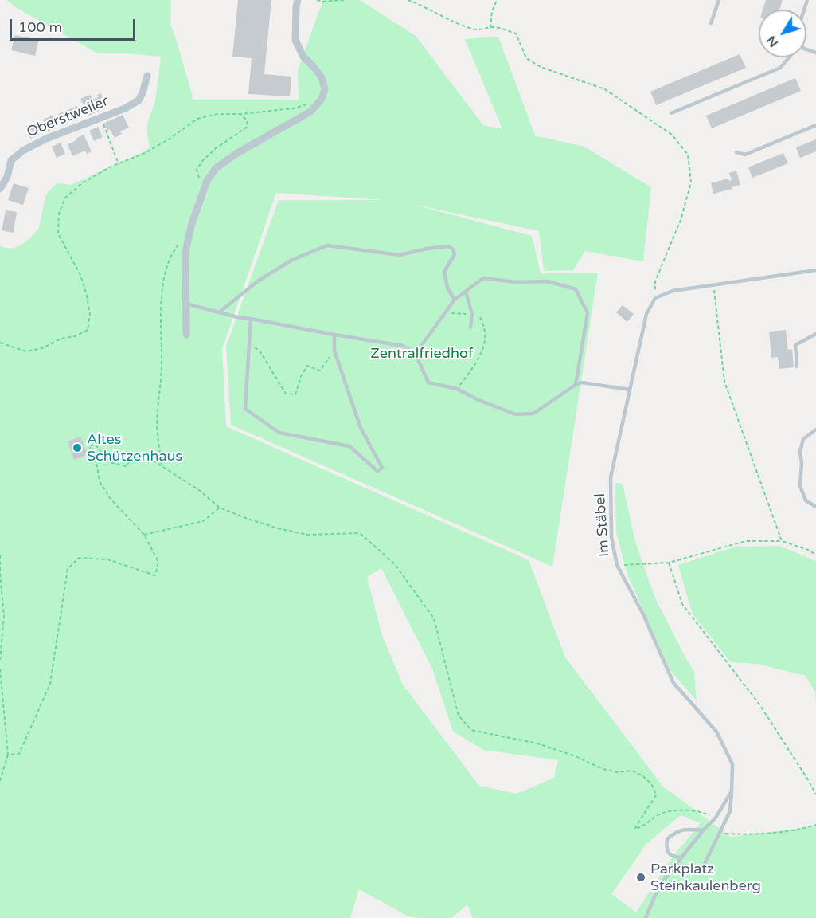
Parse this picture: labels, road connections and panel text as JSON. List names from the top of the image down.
{
  "streets": {
    "street": ["Oberstweiler"],
    "lane": ["Im Stäbel"]
  },
  "parks": ["Zentralfriedhof"],
  "places": ["Altes Schützenhaus", "Parkplatz Steinkaulenberg"],
  "scale_bar": "100 m",
  "north": "bottom left"
}
